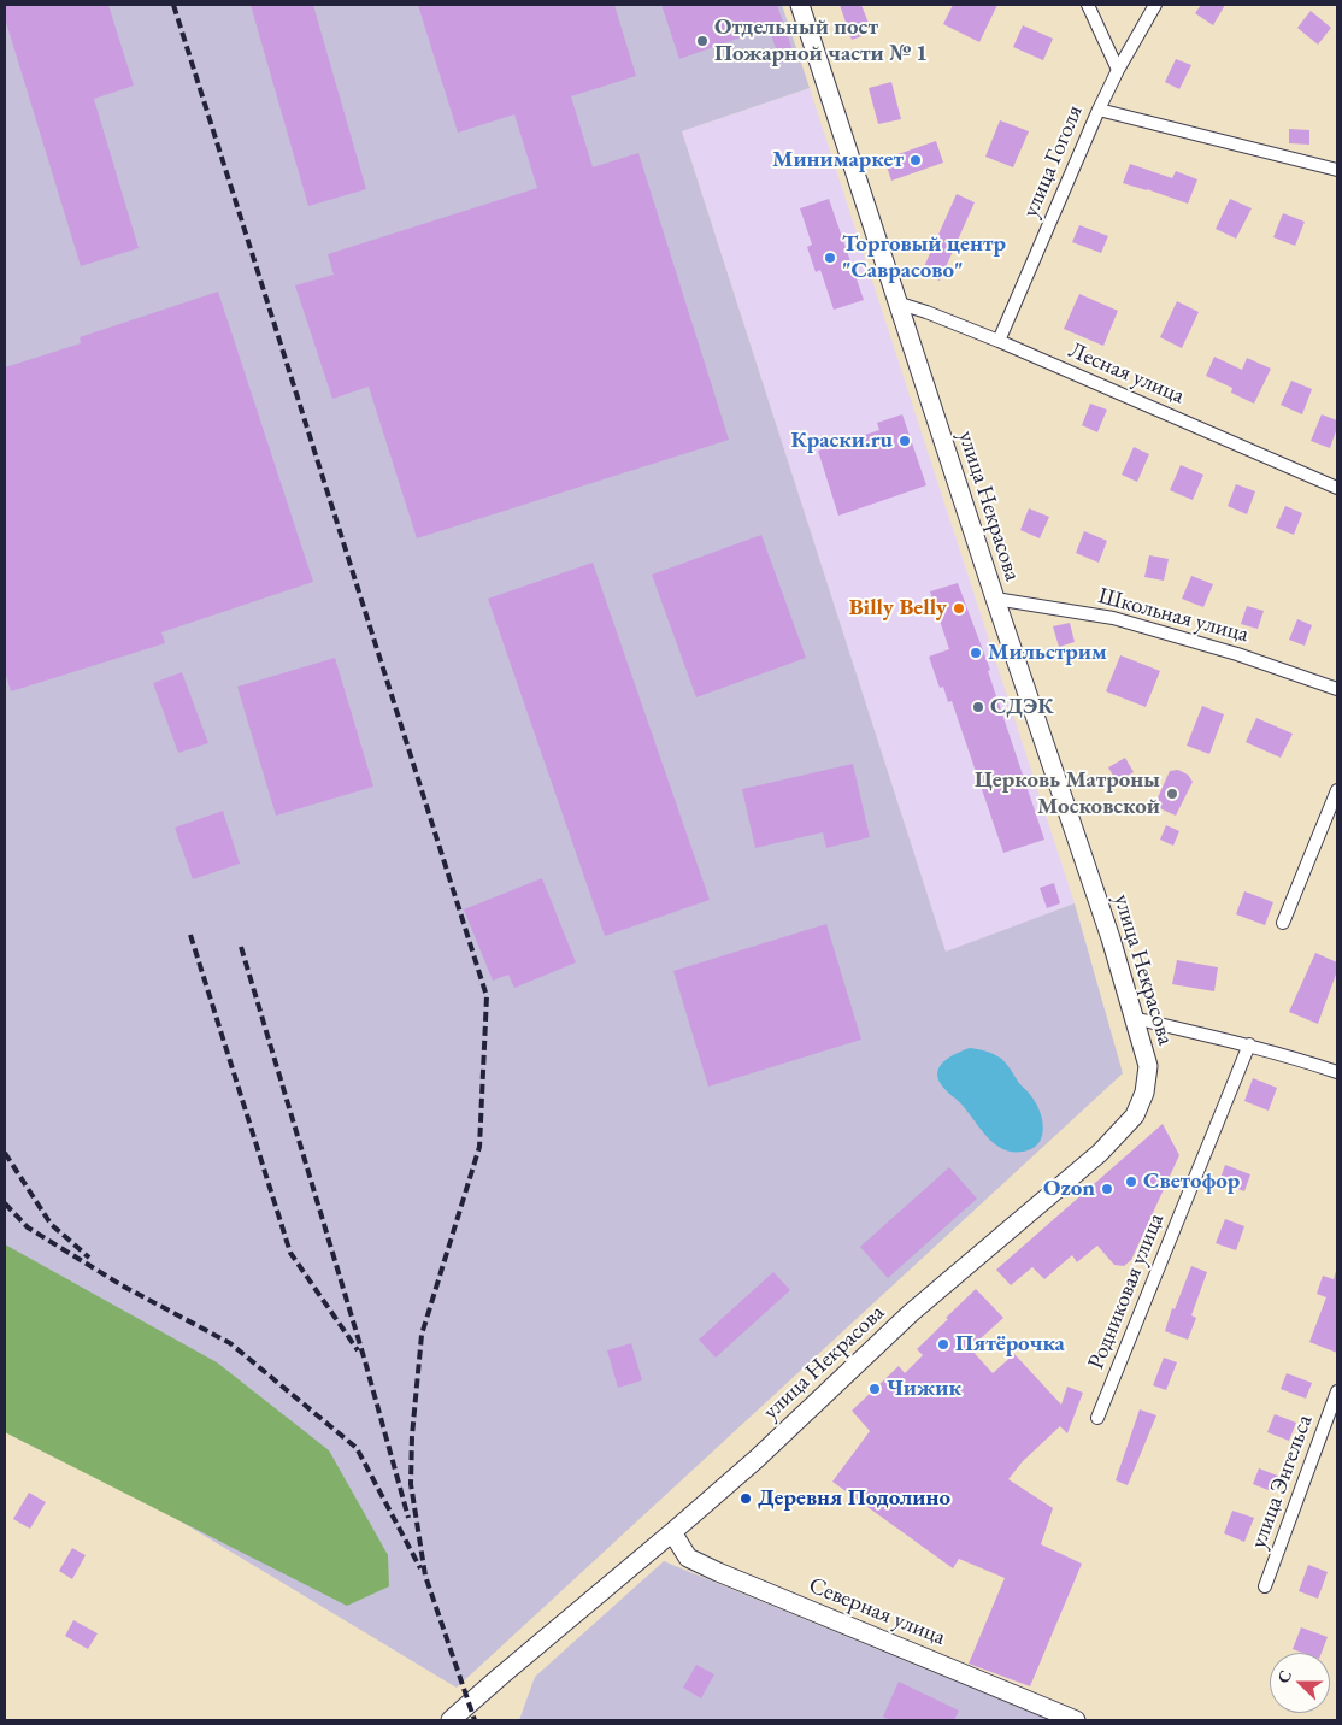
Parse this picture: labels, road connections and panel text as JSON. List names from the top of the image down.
{
  "streets": {
    "street": [
      "улица Гоголя",
      "Лесная улица",
      "улица Некрасова",
      "Школьная улица",
      "Родниковая улица",
      "улица Энгельса",
      "Северная улица"
    ]
  },
  "crossings": [
    ["улица Гоголя", "Лесная улица"],
    ["Лесная улица", "улица Некрасова"],
    ["улица Некрасова", "Школьная улица"],
    ["улица Некрасова", "Северная улица"]
  ],
  "places": [
    "Отдельный пост Пожарной части № 1",
    "Минимаркет",
    "Торговый центр \"Саврасово\"",
    "Краски.ru",
    "Billy Belly",
    "Мильстрим",
    "СДЭК",
    "Церковь Матроны Московской",
    "Светофор",
    "Ozon",
    "Пятёрочка",
    "Чижик",
    "Деревня Подолино"
  ],
  "north": "left"
}
